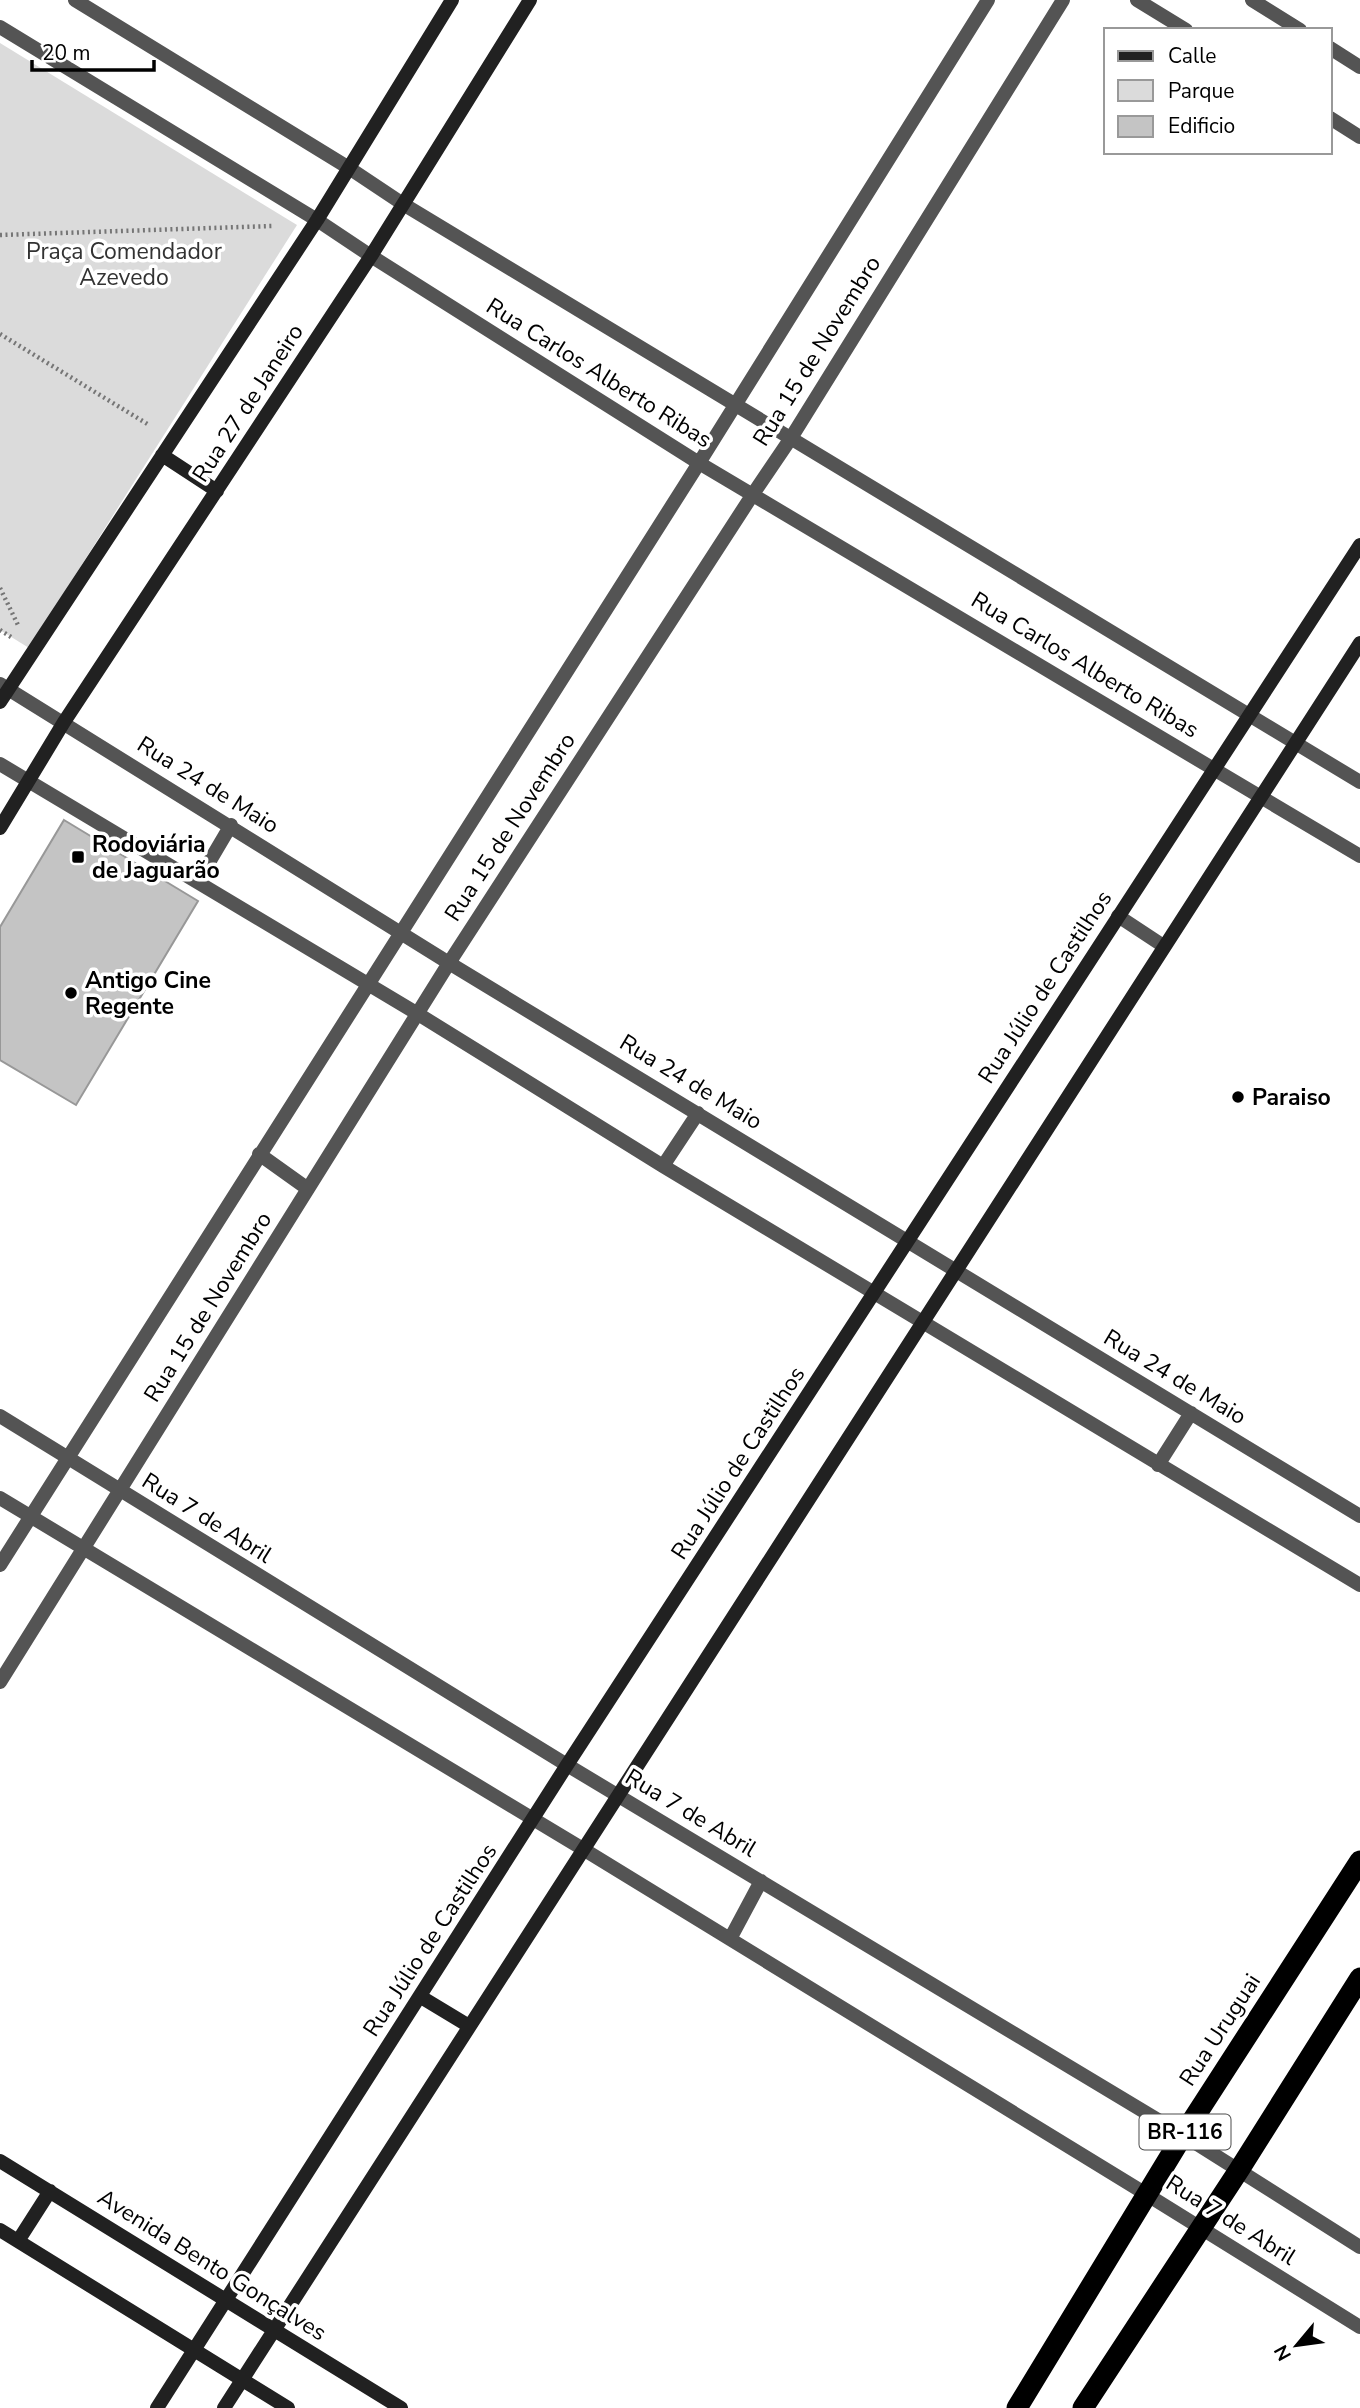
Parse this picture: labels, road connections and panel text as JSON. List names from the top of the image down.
{
  "streets": {
    "highway": ["Rua Uruguai", "BR-116"],
    "street": [
      "Rua 15 de Novembro",
      "Rua Carlos Alberto Ribas",
      "Rua 27 de Janeiro",
      "Rua 24 de Maio",
      "Rua Júlio de Castilhos",
      "Rua 7 de Abril",
      "Avenida Bento Gonçalves"
    ]
  },
  "crossings": [
    ["Rua 15 de Novembro", "Rua Carlos Alberto Ribas"],
    ["Rua 15 de Novembro", "Rua 24 de Maio"],
    ["Rua 15 de Novembro", "Rua 7 de Abril"],
    ["Rua Carlos Alberto Ribas", "Rua 27 de Janeiro"],
    ["Rua Carlos Alberto Ribas", "Rua Júlio de Castilhos"],
    ["Rua 27 de Janeiro", "Rua 24 de Maio"],
    ["Rua 24 de Maio", "Rua Júlio de Castilhos"],
    ["Rua Júlio de Castilhos", "Rua 7 de Abril"],
    ["Rua Júlio de Castilhos", "Avenida Bento Gonçalves"],
    ["Rua 7 de Abril", "Rua Uruguai"],
    ["Rua 7 de Abril", "BR-116"]
  ],
  "parks": ["Praça Comendador Azevedo"],
  "places": {
    "transit": ["Rodoviária de Jaguarão"],
    "other": ["Antigo Cine Regente", "Paraiso"]
  },
  "legend": ["Calle", "Parque", "Edificio"],
  "scale_bar": "20 m",
  "north": "bottom left"
}
